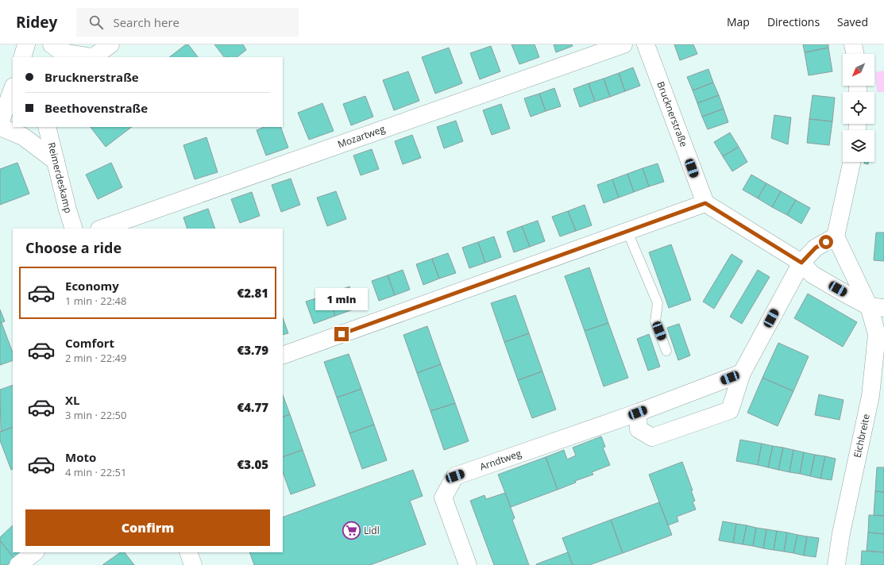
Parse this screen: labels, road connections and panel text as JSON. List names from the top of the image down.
{
  "streets": {
    "street": [
      "Brucknerstraße",
      "Mozartweg",
      "Reimerdeskamp",
      "Eichbreite",
      "Arndtweg"
    ]
  },
  "places": {
    "supermarket": ["Lidl"]
  },
  "north": "bottom left",
  "page": {
    "header": "Ridey",
    "search": "Search here",
    "nav": ["Map", "Directions", "Saved"],
    "banner": ["Brucknerstraße", "Beethovenstraße"],
    "heading": "Choose a ride",
    "list": [
      {
        "name": "Economy",
        "note": "1 min · 22:48",
        "value": "€2.81"
      },
      {
        "name": "Comfort",
        "note": "2 min · 22:49",
        "value": "€3.79"
      },
      {
        "name": "XL",
        "note": "3 min · 22:50",
        "value": "€4.77"
      },
      {
        "name": "Moto",
        "note": "4 min · 22:51",
        "value": "€3.05"
      }
    ],
    "bubble": "1 min",
    "buttons": "Confirm"
  }
}
